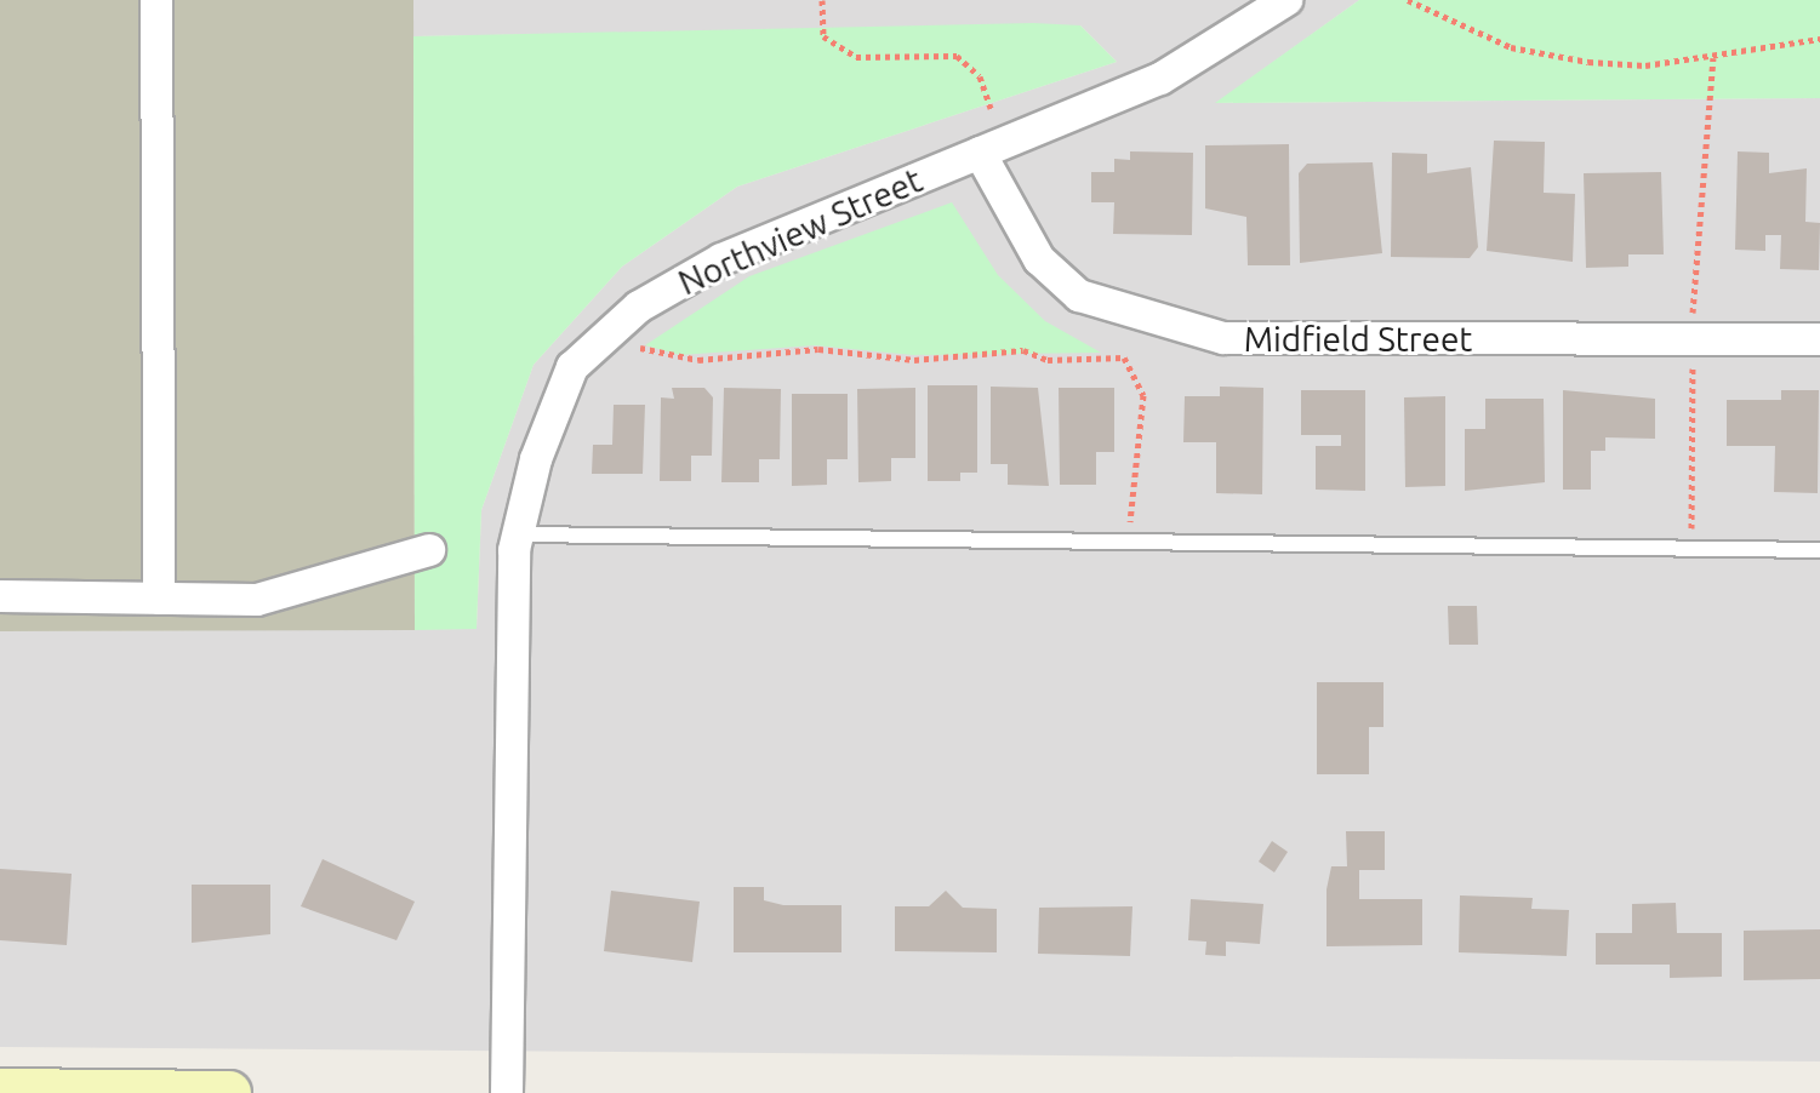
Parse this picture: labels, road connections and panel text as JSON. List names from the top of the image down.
{
  "streets": {
    "street": ["Northview Street", "Midfield Street"]
  },
  "crossings": [
    ["Northview Street", "Midfield Street"]
  ]
}
